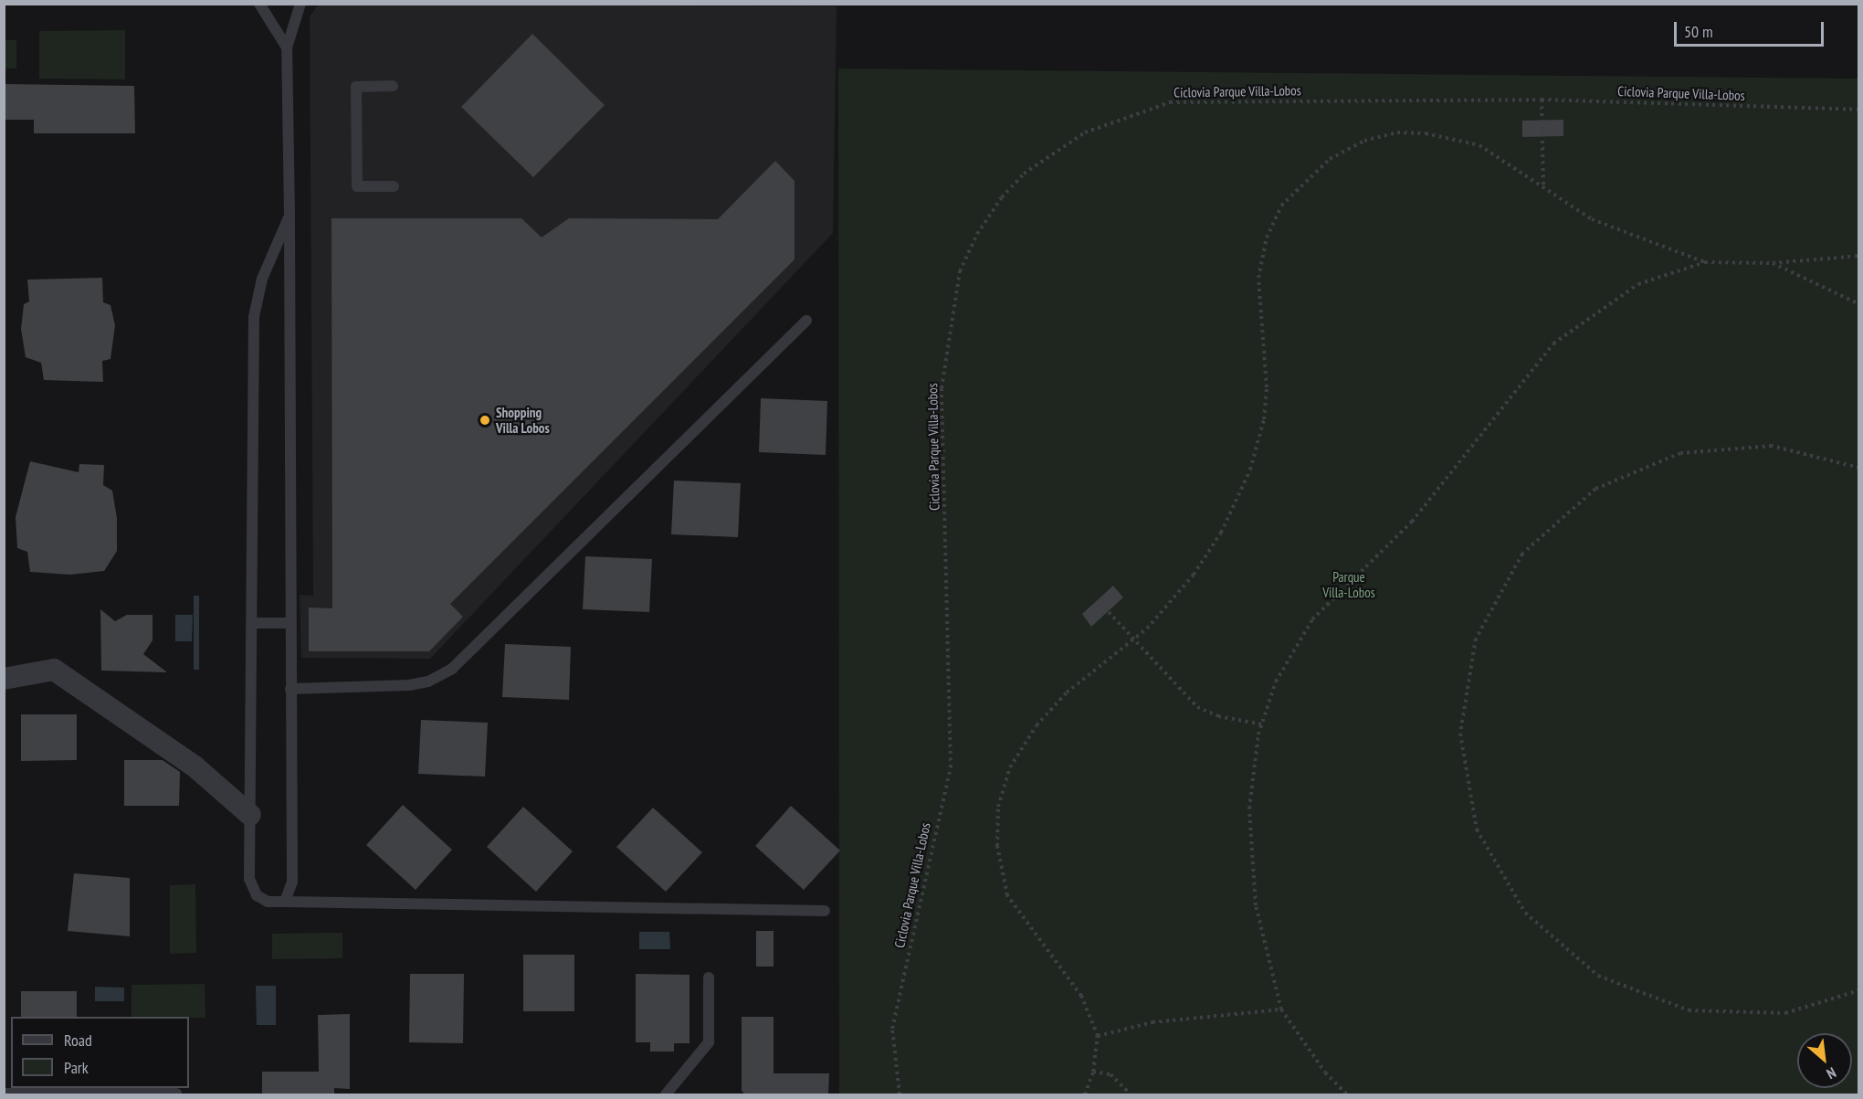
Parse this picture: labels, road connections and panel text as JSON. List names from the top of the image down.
{
  "streets": {
    "path": ["Ciclovia Parque Villa-Lobos"]
  },
  "parks": ["Parque Villa-Lobos"],
  "places": ["Shopping Villa Lobos"],
  "legend": ["Road", "Park"],
  "scale_bar": "50 m",
  "north": "bottom right"
}
